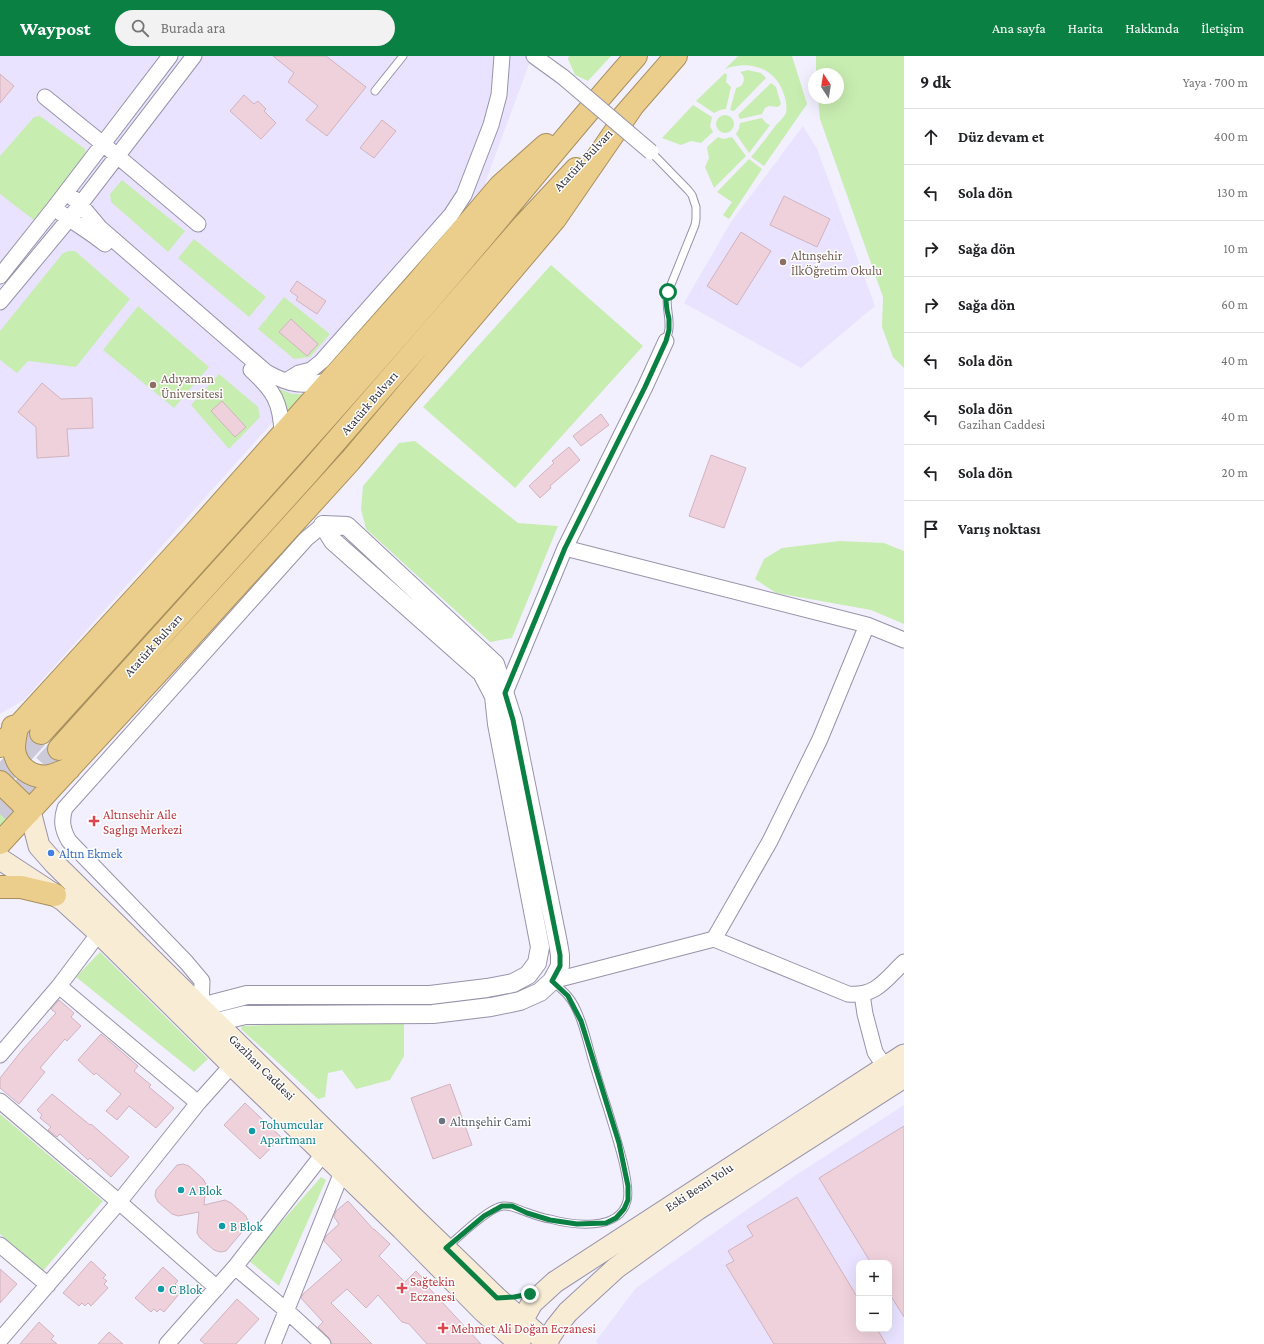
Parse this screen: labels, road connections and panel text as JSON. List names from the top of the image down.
{
  "streets": {
    "highway": ["Atatürk Bulvarı"],
    "main road": ["Gazihan Caddesi", "Eski Besni Yolu"]
  },
  "crossings": [
    ["Gazihan Caddesi", "Eski Besni Yolu"]
  ],
  "places": {
    "other": [
      "Altınşehir İlkÖğretim Okulu",
      "Adıyaman Üniversitesi",
      "Altın Ekmek",
      "Altınşehir Cami",
      "Tohumcular Apartmanı",
      "A Blok",
      "B Blok",
      "C Blok"
    ],
    "health": ["Altınsehir Aile Saglıgı Merkezi", "Sağtekin Eczanesi", "Mehmet Ali Doğan Eczanesi"]
  },
  "north": "top",
  "page": {
    "header": "Waypost",
    "search": "Burada ara",
    "nav": [
      "Ana sayfa",
      "Harita",
      "Hakkında",
      "İletişim"
    ],
    "heading": ["9 dk", "Yaya · 700 m"],
    "list": [
      ["Düz devam et", "400 m"],
      ["Sola dön", "130 m"],
      ["Sağa dön", "10 m"],
      ["Sağa dön", "60 m"],
      ["Sola dön", "40 m"],
      ["Sola dön", "Gazihan Caddesi", "40 m"],
      ["Sola dön", "20 m"],
      "Varış noktası"
    ],
    "map_buttons": ["+", "−"]
  }
}
